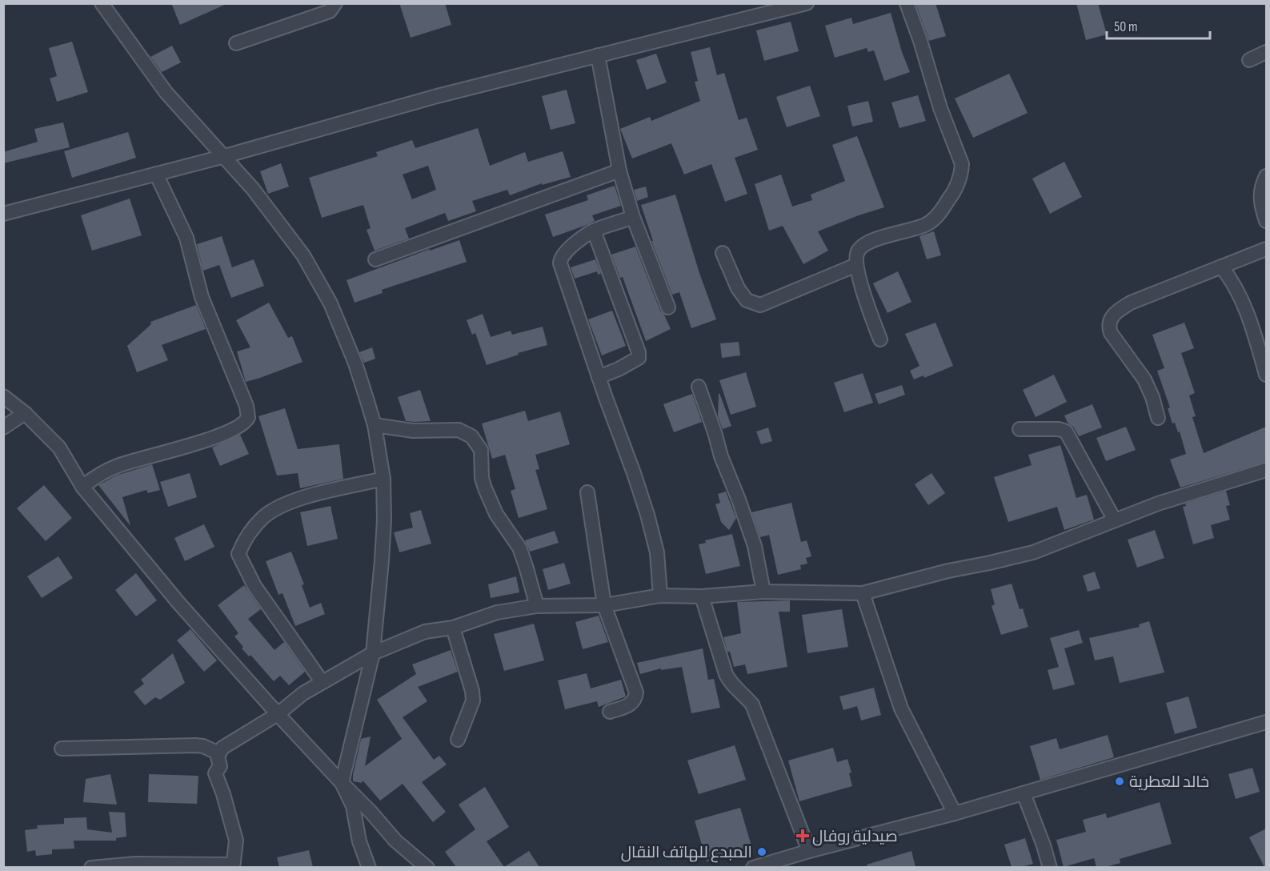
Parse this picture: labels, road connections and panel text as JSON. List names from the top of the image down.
{
  "places": {
    "other": ["خالد للعطرية", "المبدع للهاتف النقال"],
    "health": ["صيدلية روفال"]
  },
  "scale_bar": "50 m"
}
